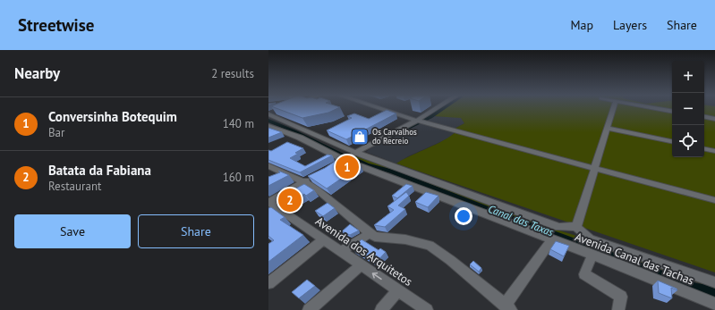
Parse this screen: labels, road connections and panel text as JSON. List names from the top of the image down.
{
  "streets": {
    "street": ["Avenida dos Arquitetos", "Avenida Canal das Tachas"]
  },
  "water": ["Canal das Taxas"],
  "places": {
    "shop": ["Os Carvalhos do Recreio"]
  },
  "page": {
    "header": "Streetwise",
    "nav": ["Map", "Layers", "Share"],
    "heading": ["Nearby", "2 results"],
    "map_buttons": ["+", "−"],
    "list": [
      {
        "mark": "1",
        "name": "Conversinha Botequim",
        "note": "Bar",
        "value": "140 m"
      },
      {
        "mark": "2",
        "name": "Batata da Fabiana",
        "note": "Restaurant",
        "value": "160 m"
      }
    ],
    "pins": ["1", "2"],
    "buttons": ["Save", "Share"]
  }
}
